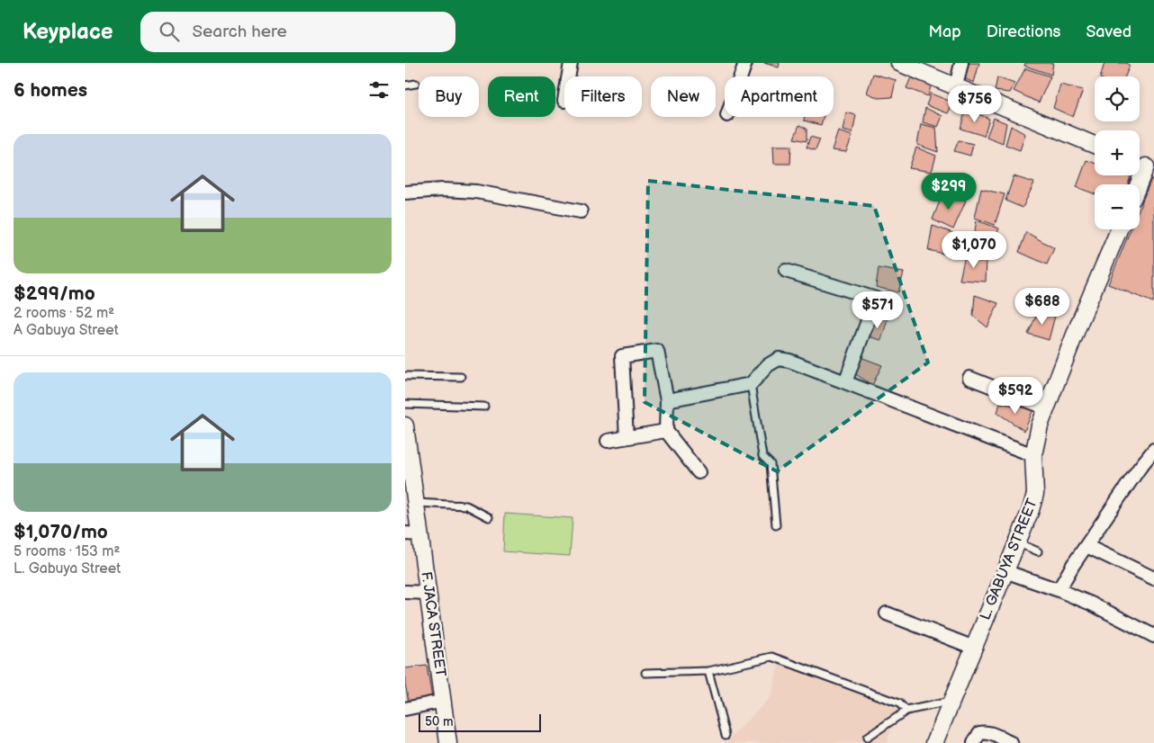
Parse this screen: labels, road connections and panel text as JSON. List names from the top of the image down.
{
  "streets": {
    "street": ["L. GABUYA STREET", "F. JACA STREET"]
  },
  "scale_bar": "50 m",
  "page": {
    "header": "Keyplace",
    "search": "Search here",
    "nav": ["Map", "Directions", "Saved"],
    "heading": "6 homes",
    "map_buttons": ["+", "−"],
    "chip": [
      "Buy",
      "Rent",
      "Filters",
      "New",
      "Apartment"
    ],
    "price": [
      "$756",
      "$299",
      "$1,070",
      "$688",
      "$571",
      "$592"
    ],
    "list": [
      {
        "name": "$299/mo",
        "note": "2 rooms · 52 m² · A Gabuya Street"
      },
      {
        "name": "$1,070/mo",
        "note": "5 rooms · 153 m² · L. Gabuya Street"
      }
    ],
    "scale": "50 m"
  }
}
